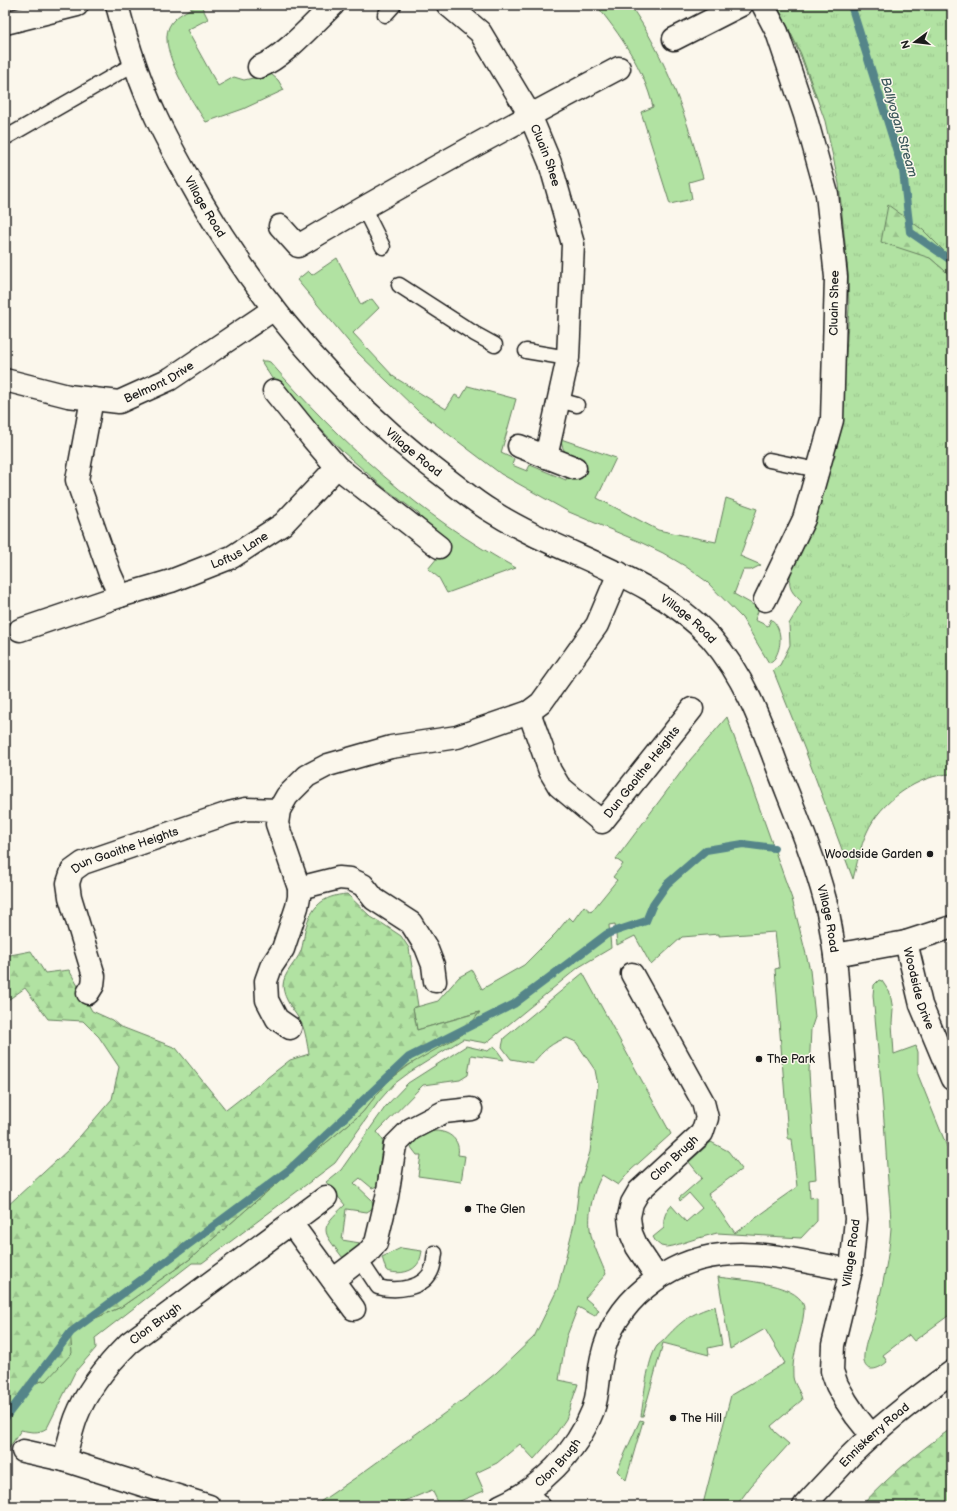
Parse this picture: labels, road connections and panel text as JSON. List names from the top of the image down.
{
  "streets": {
    "street": [
      "Cluain Shee",
      "Village Road",
      "Belmont Drive",
      "Loftus Lane",
      "Dun Gaoithe Heights",
      "Woodside Drive",
      "Clon Brugh",
      "Enniskerry Road"
    ]
  },
  "crossings": [
    ["Village Road", "Belmont Drive"],
    ["Village Road", "Clon Brugh"],
    ["Village Road", "Enniskerry Road"]
  ],
  "water": ["Ballyogan Stream"],
  "places": [
    "Woodside Garden",
    "The Park",
    "The Glen",
    "The Hill"
  ],
  "north": "left"
}
